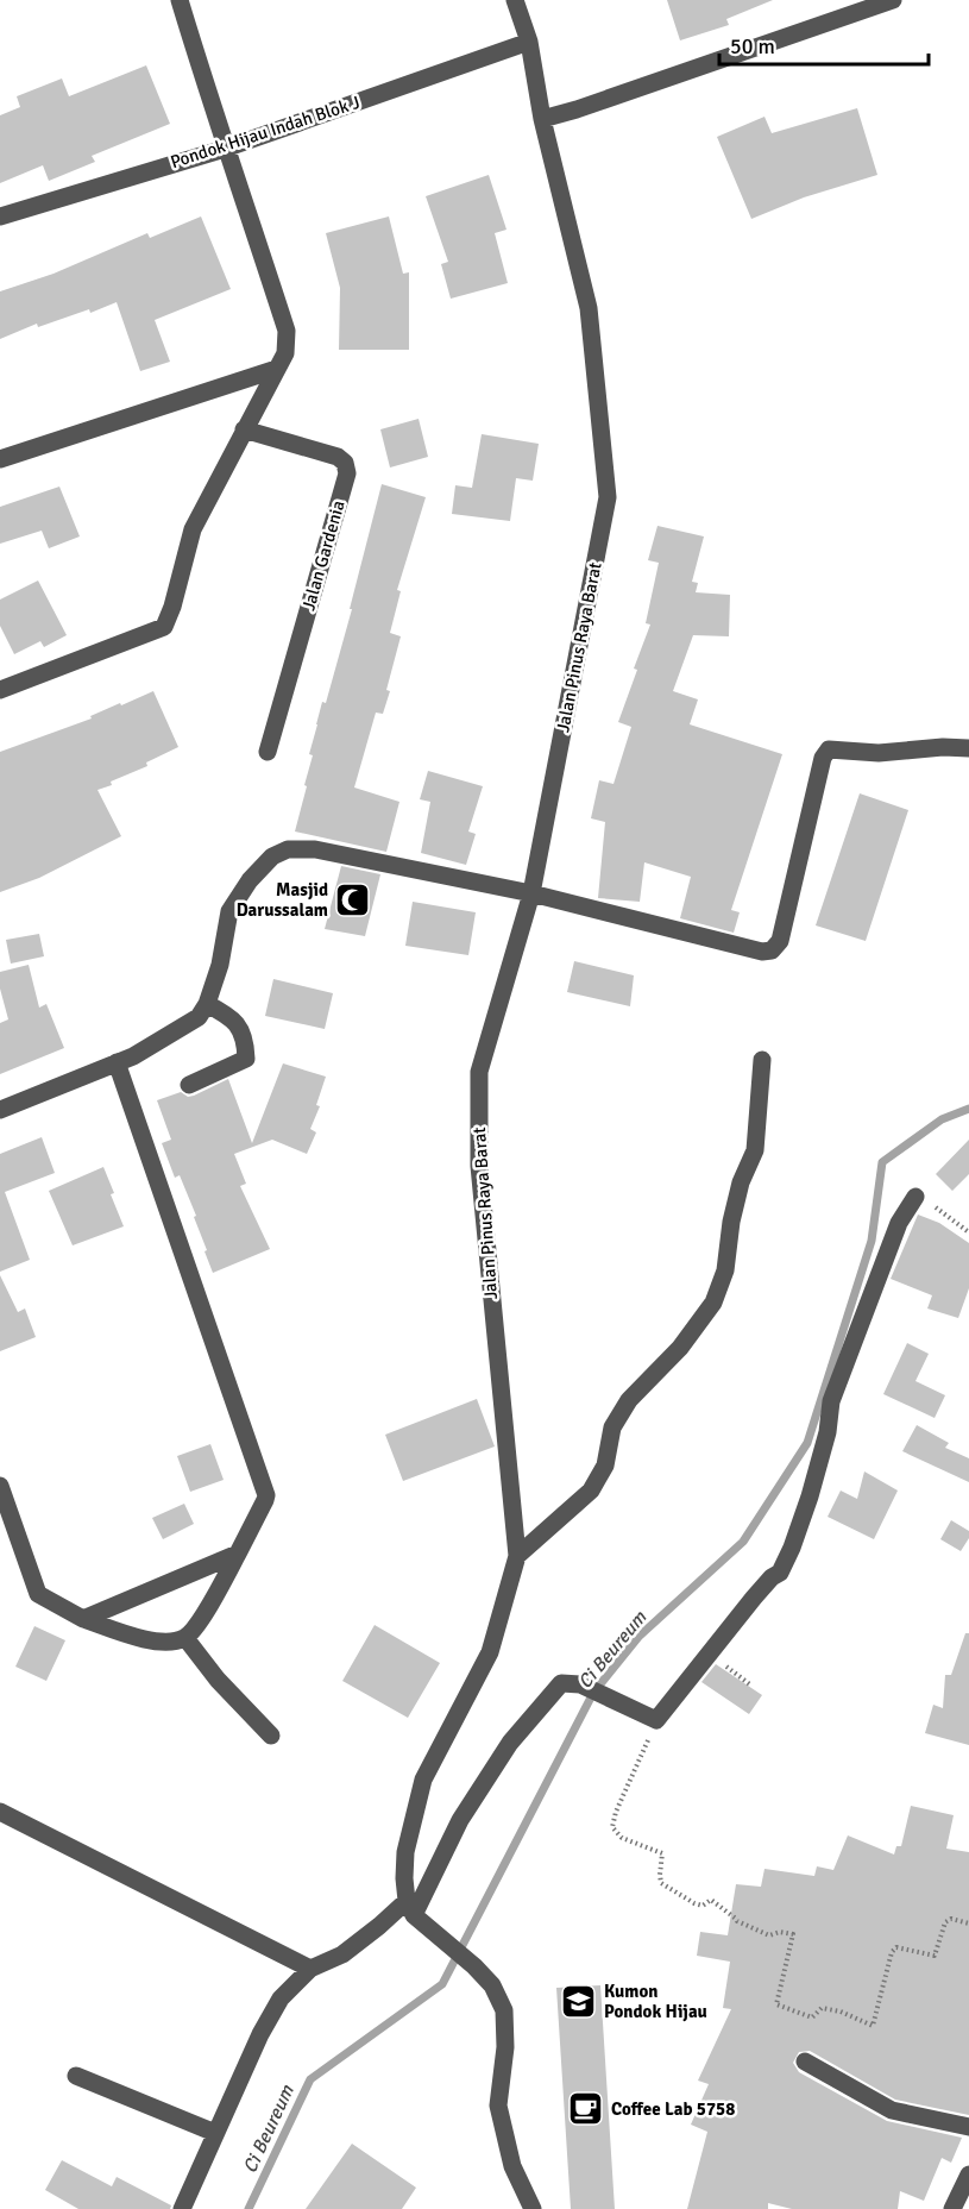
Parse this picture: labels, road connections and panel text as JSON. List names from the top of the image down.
{
  "streets": {
    "street": ["Pondok Hijau Indah Blok J", "Jalan Gardenia", "Jalan Pinus Raya Barat"]
  },
  "crossings": [
    ["Pondok Hijau Indah Blok J", "Jalan Pinus Raya Barat"]
  ],
  "water": ["Ci Beureum"],
  "places": {
    "mosque": ["Masjid Darussalam"],
    "school or university": ["Kumon Pondok Hijau"],
    "cafe": ["Coffee Lab 5758"]
  },
  "scale_bar": "50 m"
}
